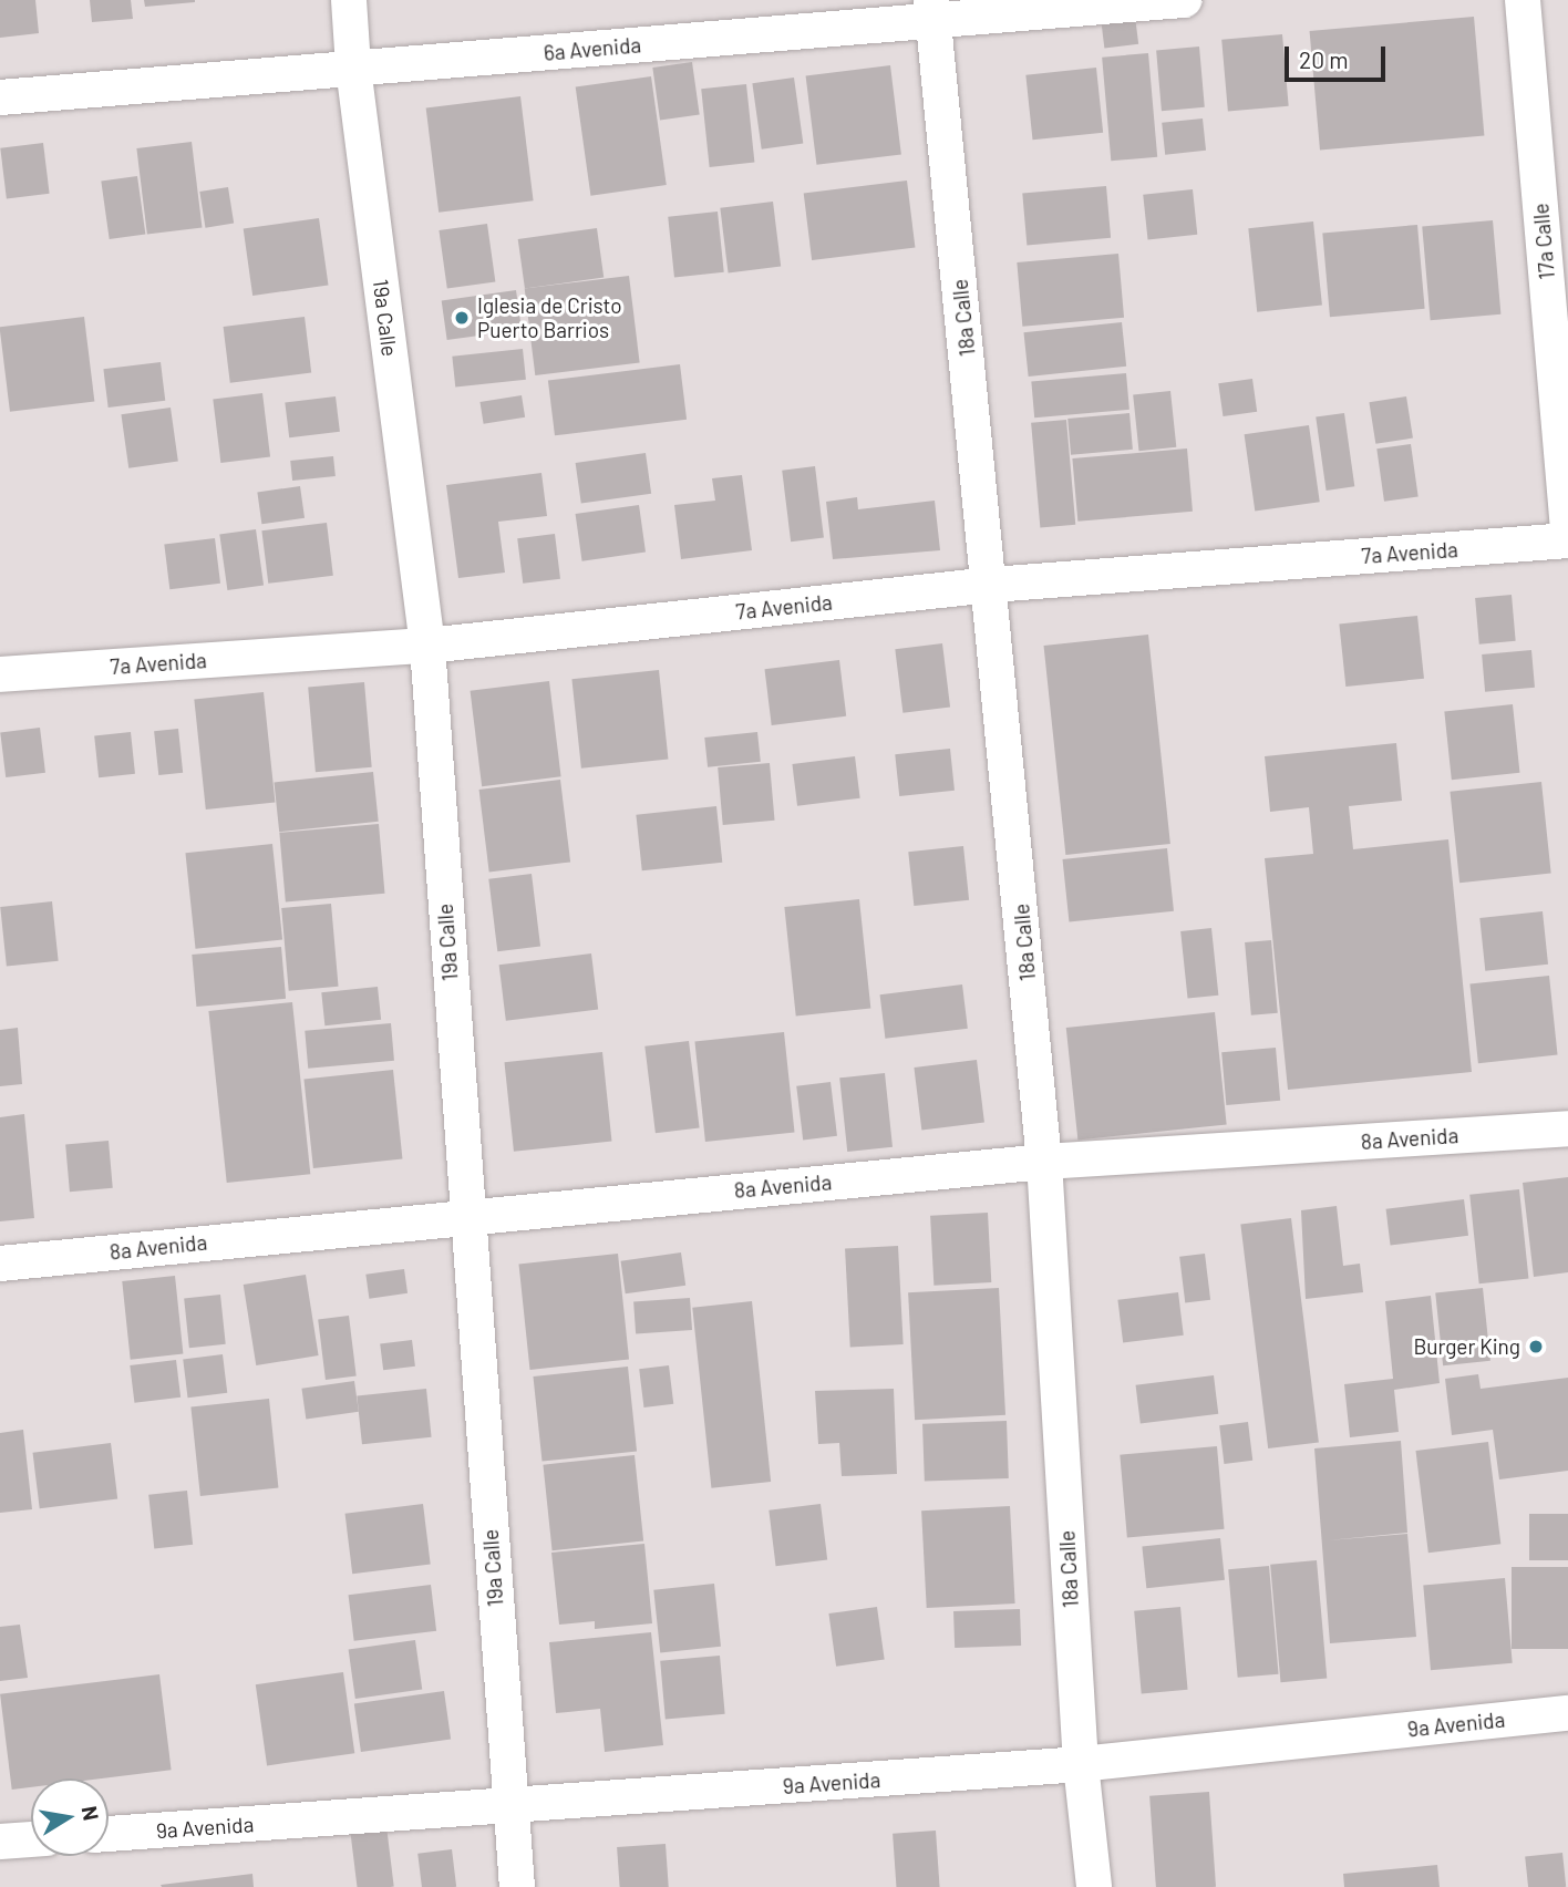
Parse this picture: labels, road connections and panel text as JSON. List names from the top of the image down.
{
  "streets": {
    "street": [
      "6a Avenida",
      "17a Calle",
      "19a Calle",
      "18a Calle",
      "7a Avenida",
      "8a Avenida",
      "9a Avenida"
    ]
  },
  "crossings": [
    ["6a Avenida", "19a Calle"],
    ["6a Avenida", "18a Calle"],
    ["19a Calle", "7a Avenida"],
    ["19a Calle", "8a Avenida"],
    ["19a Calle", "9a Avenida"],
    ["18a Calle", "7a Avenida"],
    ["18a Calle", "8a Avenida"],
    ["18a Calle", "9a Avenida"]
  ],
  "places": ["Iglesia de Cristo Puerto Barrios", "Burger King"],
  "scale_bar": "20 m",
  "north": "right"
}
